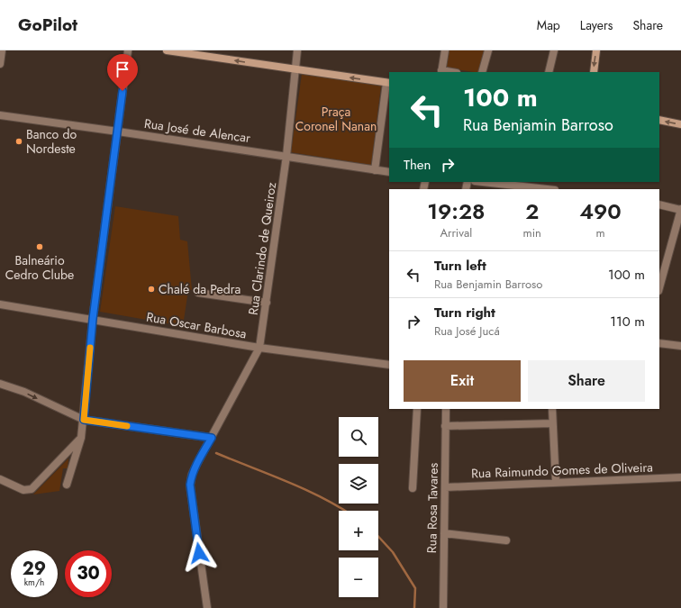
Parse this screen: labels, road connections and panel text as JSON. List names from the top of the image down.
{
  "streets": {
    "street": [
      "Rua José de Alencar",
      "Rua Clarindo de Queiroz",
      "Rua Oscar Barbosa",
      "Rua Raimundo Gomes de Oliveira",
      "Rua Rosa Tavares"
    ]
  },
  "crossings": [
    ["Rua José de Alencar", "Rua Clarindo de Queiroz"],
    ["Rua Clarindo de Queiroz", "Rua Oscar Barbosa"],
    ["Rua Raimundo Gomes de Oliveira", "Rua Rosa Tavares"]
  ],
  "parks": ["Praça Coronel Nanan"],
  "places": ["Banco do Nordeste", "Balneário Cedro Clube", "Chalé da Pedra"],
  "page": {
    "header": "GoPilot",
    "nav": ["Map", "Layers", "Share"],
    "turn": ["100 m", "Rua Benjamin Barroso"],
    "then": "Then",
    "eta": [
      "19:28",
      "Arrival",
      "2",
      "min",
      "490",
      "m"
    ],
    "list": [
      {
        "name": "Turn left",
        "note": "Rua Benjamin Barroso",
        "value": "100 m"
      },
      {
        "name": "Turn right",
        "note": "Rua José Jucá",
        "value": "110 m"
      }
    ],
    "buttons": ["Exit", "Share"],
    "map_buttons": ["+", "−"],
    "speed": "29 km/h",
    "limit": "30"
  }
}
